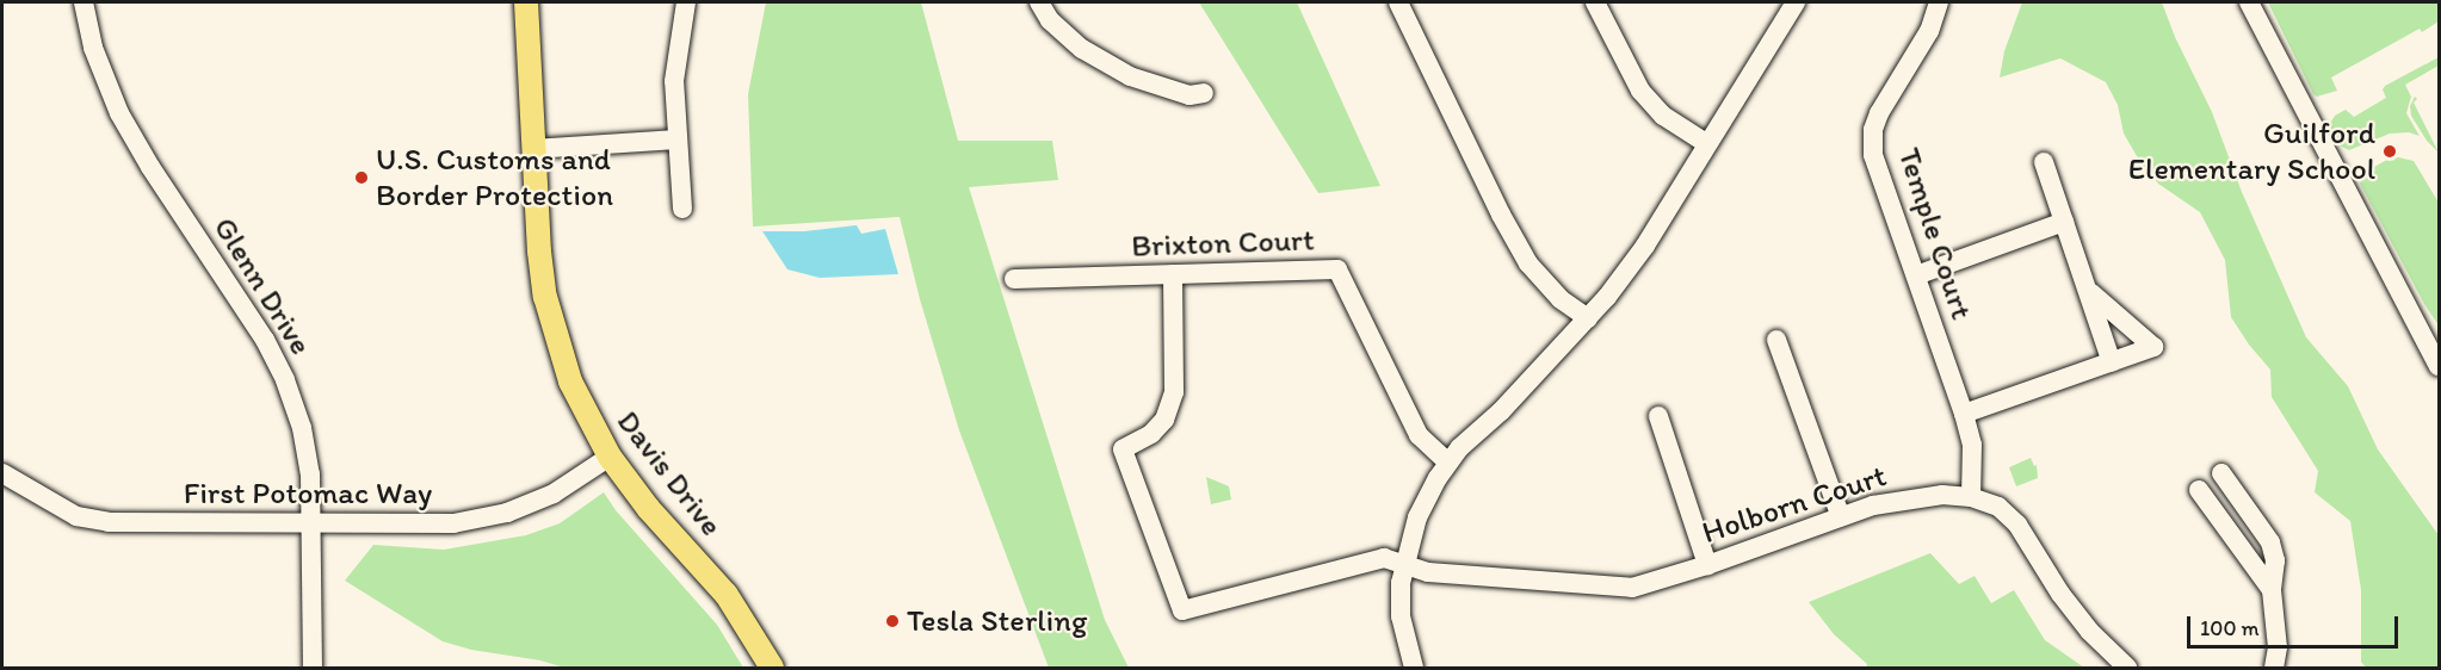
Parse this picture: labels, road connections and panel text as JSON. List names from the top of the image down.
{
  "streets": {
    "main road": ["Davis Drive"],
    "street": [
      "Temple Court",
      "Brixton Court",
      "Glenn Drive",
      "First Potomac Way",
      "Holborn Court"
    ]
  },
  "crossings": [
    ["Temple Court", "Holborn Court"],
    ["Brixton Court", "Holborn Court"],
    ["Glenn Drive", "First Potomac Way"],
    ["Davis Drive", "First Potomac Way"]
  ],
  "places": ["Guilford Elementary School", "U.S. Customs and Border Protection", "Tesla Sterling"],
  "scale_bar": "100 m"
}
